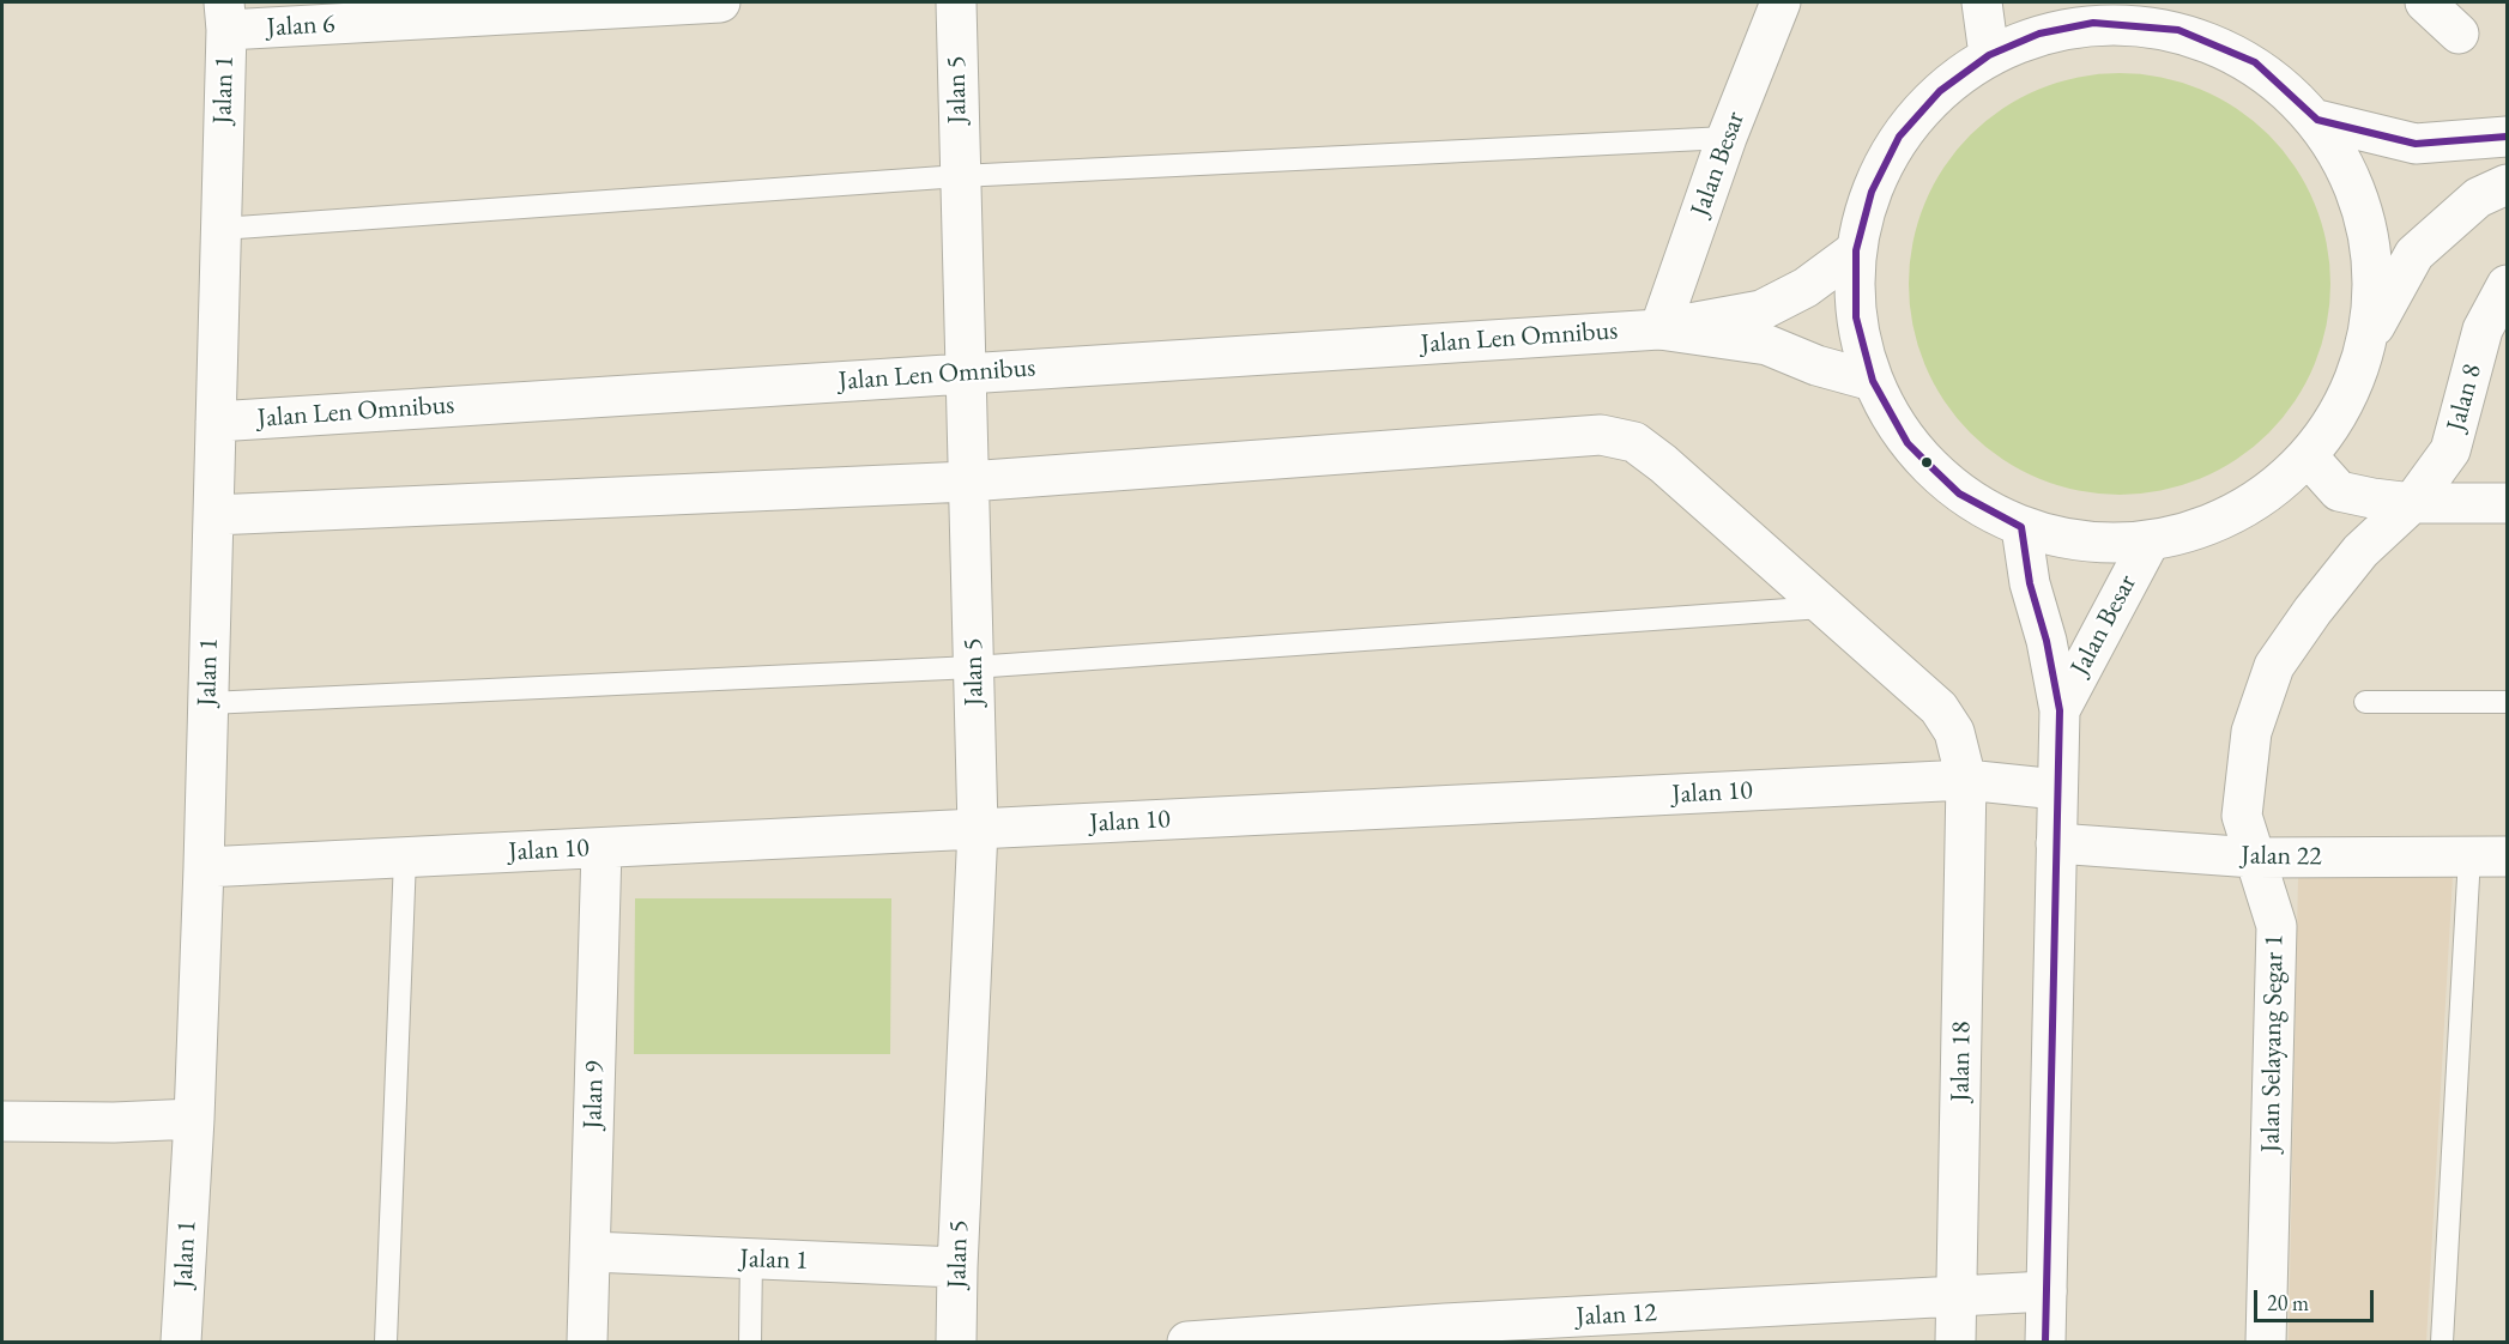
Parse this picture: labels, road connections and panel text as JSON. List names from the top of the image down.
{
  "streets": {
    "street": [
      "Jalan 6",
      "Jalan 1",
      "Jalan 5",
      "Jalan Besar",
      "Jalan Len Omnibus",
      "Jalan 8",
      "Jalan 10",
      "Jalan 22",
      "Jalan Selayang Segar 1",
      "Jalan 18",
      "Jalan 9",
      "Jalan 12"
    ]
  },
  "crossings": [
    ["Jalan 6", "Jalan 1"],
    ["Jalan 1", "Jalan 5"],
    ["Jalan 1", "Jalan Len Omnibus"],
    ["Jalan 1", "Jalan 10"],
    ["Jalan 1", "Jalan 18"],
    ["Jalan 1", "Jalan 9"],
    ["Jalan 5", "Jalan Len Omnibus"],
    ["Jalan 5", "Jalan 10"],
    ["Jalan 5", "Jalan 18"],
    ["Jalan Besar", "Jalan Len Omnibus"],
    ["Jalan Besar", "Jalan 10"],
    ["Jalan Besar", "Jalan 22"],
    ["Jalan Besar", "Jalan 12"],
    ["Jalan 8", "Jalan Selayang Segar 1"],
    ["Jalan 10", "Jalan 18"],
    ["Jalan 10", "Jalan 9"],
    ["Jalan 22", "Jalan Selayang Segar 1"],
    ["Jalan 18", "Jalan 12"]
  ],
  "scale_bar": "20 m"
}
